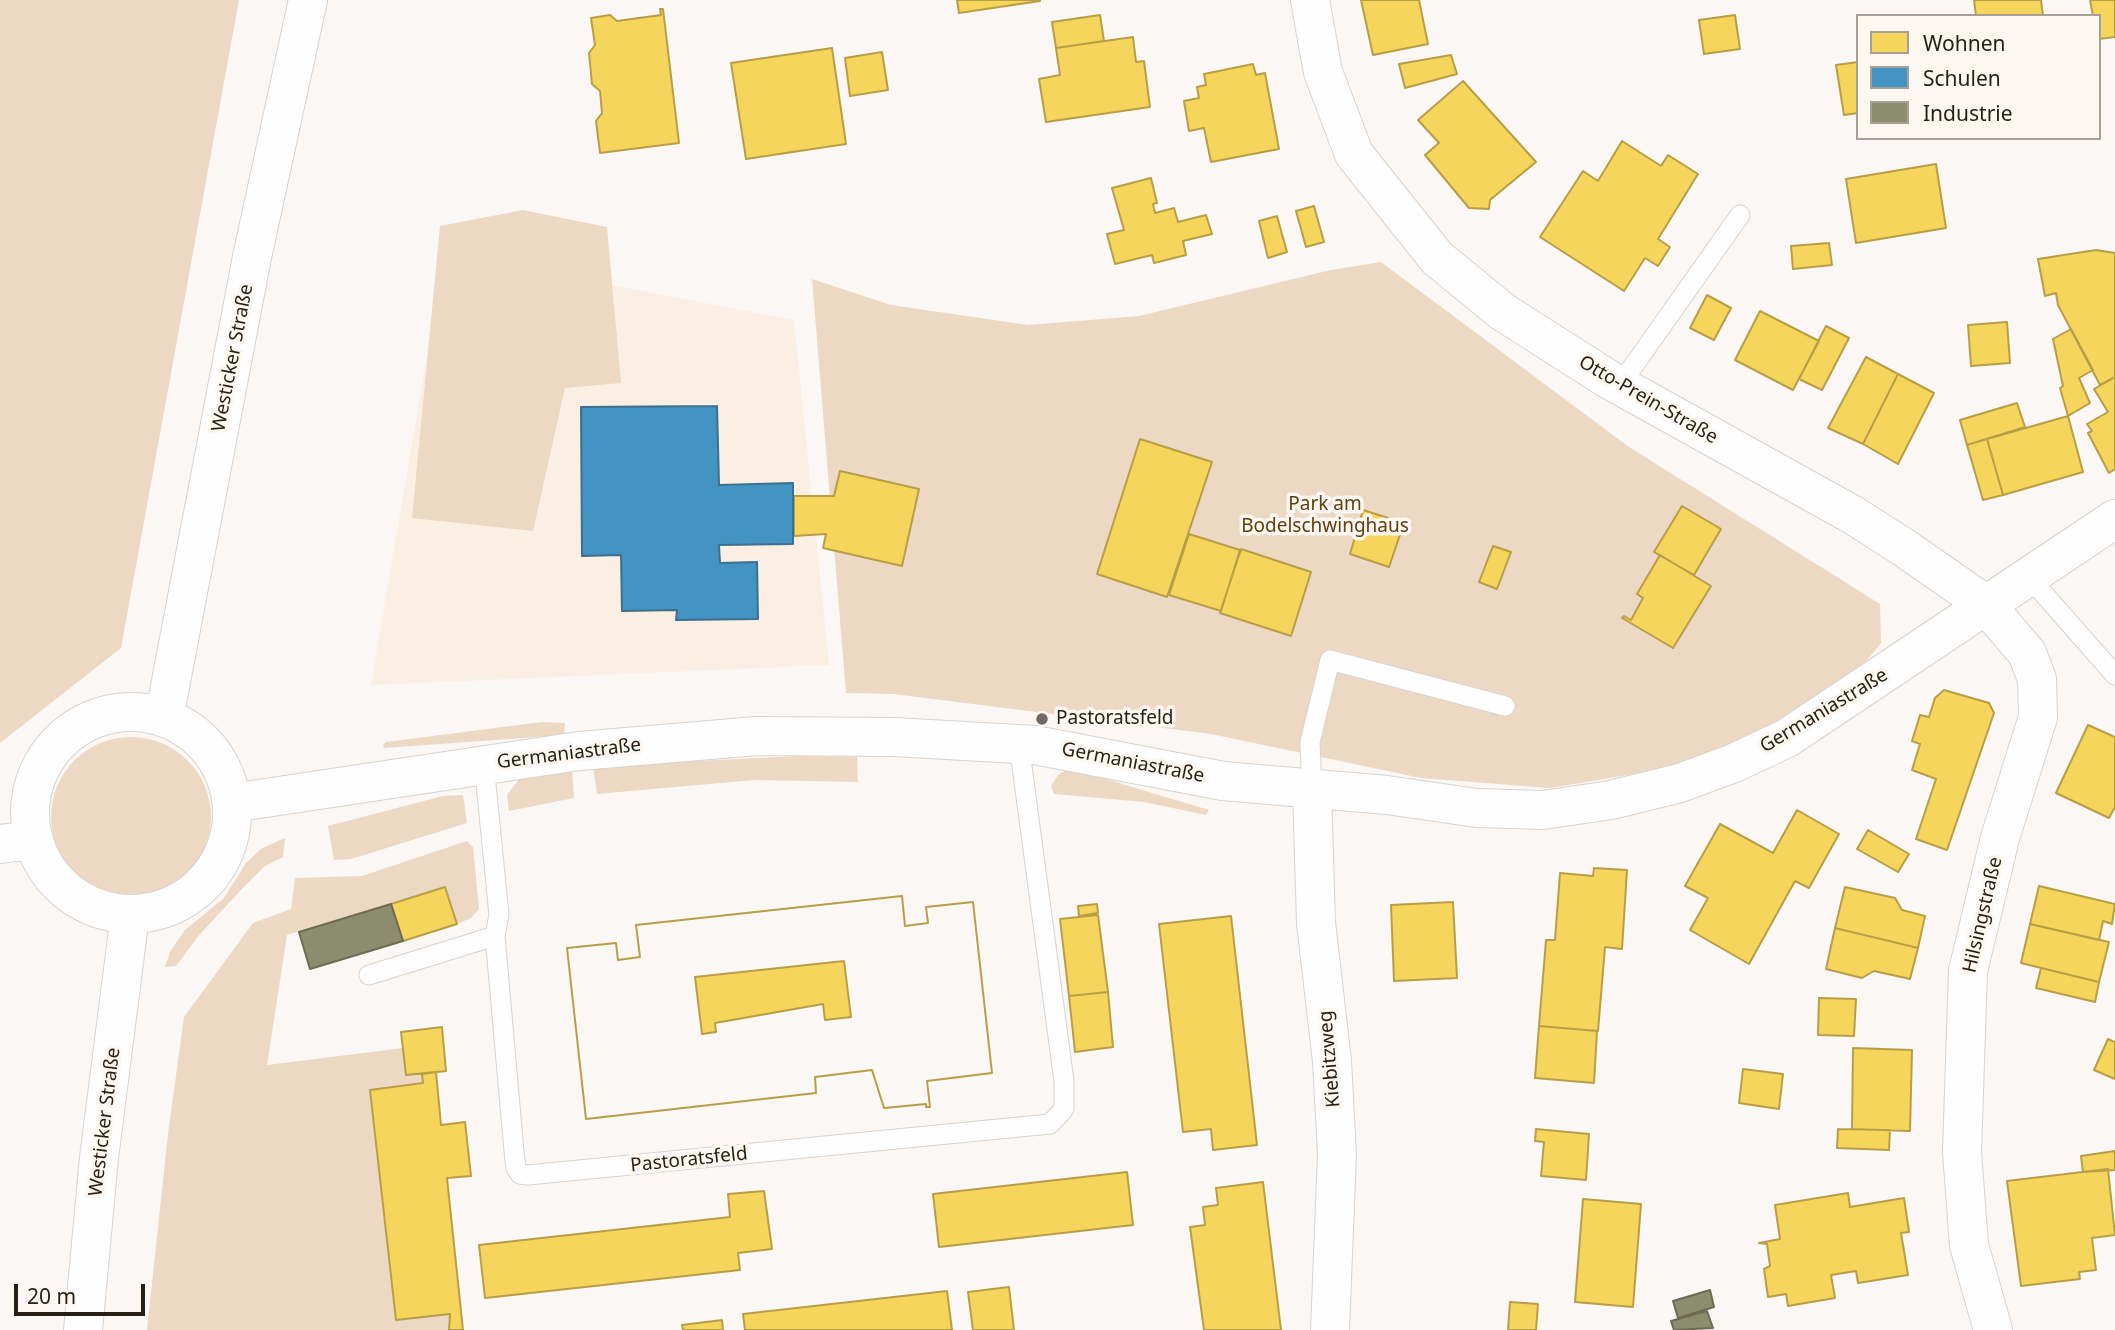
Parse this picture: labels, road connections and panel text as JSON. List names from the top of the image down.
{
  "streets": {
    "street": [
      "Westicker Straße",
      "Otto-Prein-Straße",
      "Germaniastraße",
      "Hilsingstraße",
      "Kiebitzweg"
    ],
    "lane": ["Pastoratsfeld"]
  },
  "crossings": [
    ["Westicker Straße", "Germaniastraße"],
    ["Otto-Prein-Straße", "Germaniastraße"],
    ["Otto-Prein-Straße", "Hilsingstraße"],
    ["Germaniastraße", "Hilsingstraße"],
    ["Germaniastraße", "Kiebitzweg"],
    ["Germaniastraße", "Pastoratsfeld"]
  ],
  "parks": ["Park am Bodelschwinghaus"],
  "places": ["Pastoratsfeld"],
  "legend": ["Wohnen", "Schulen", "Industrie"],
  "scale_bar": "20 m"
}
